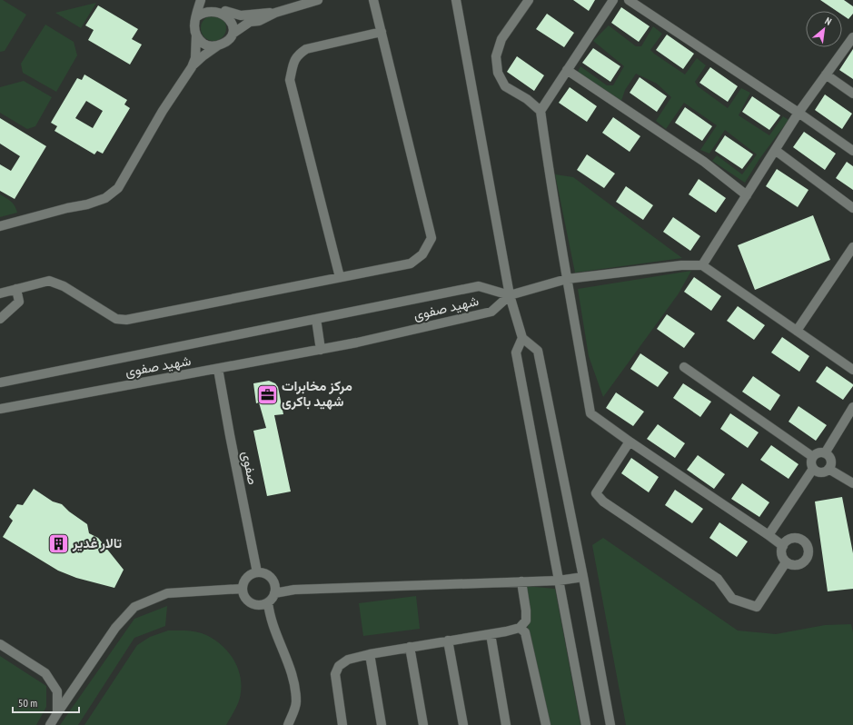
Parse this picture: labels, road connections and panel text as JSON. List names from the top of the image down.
{
  "streets": {
    "street": ["شهید صفوی", "صفوی"]
  },
  "crossings": [
    ["شهید صفوی", "صفوی"]
  ],
  "places": {
    "office": ["مرکز مخابرات شهید باکری"],
    "building": ["تالار غدیر"]
  },
  "scale_bar": "50 m",
  "north": "top right"
}
